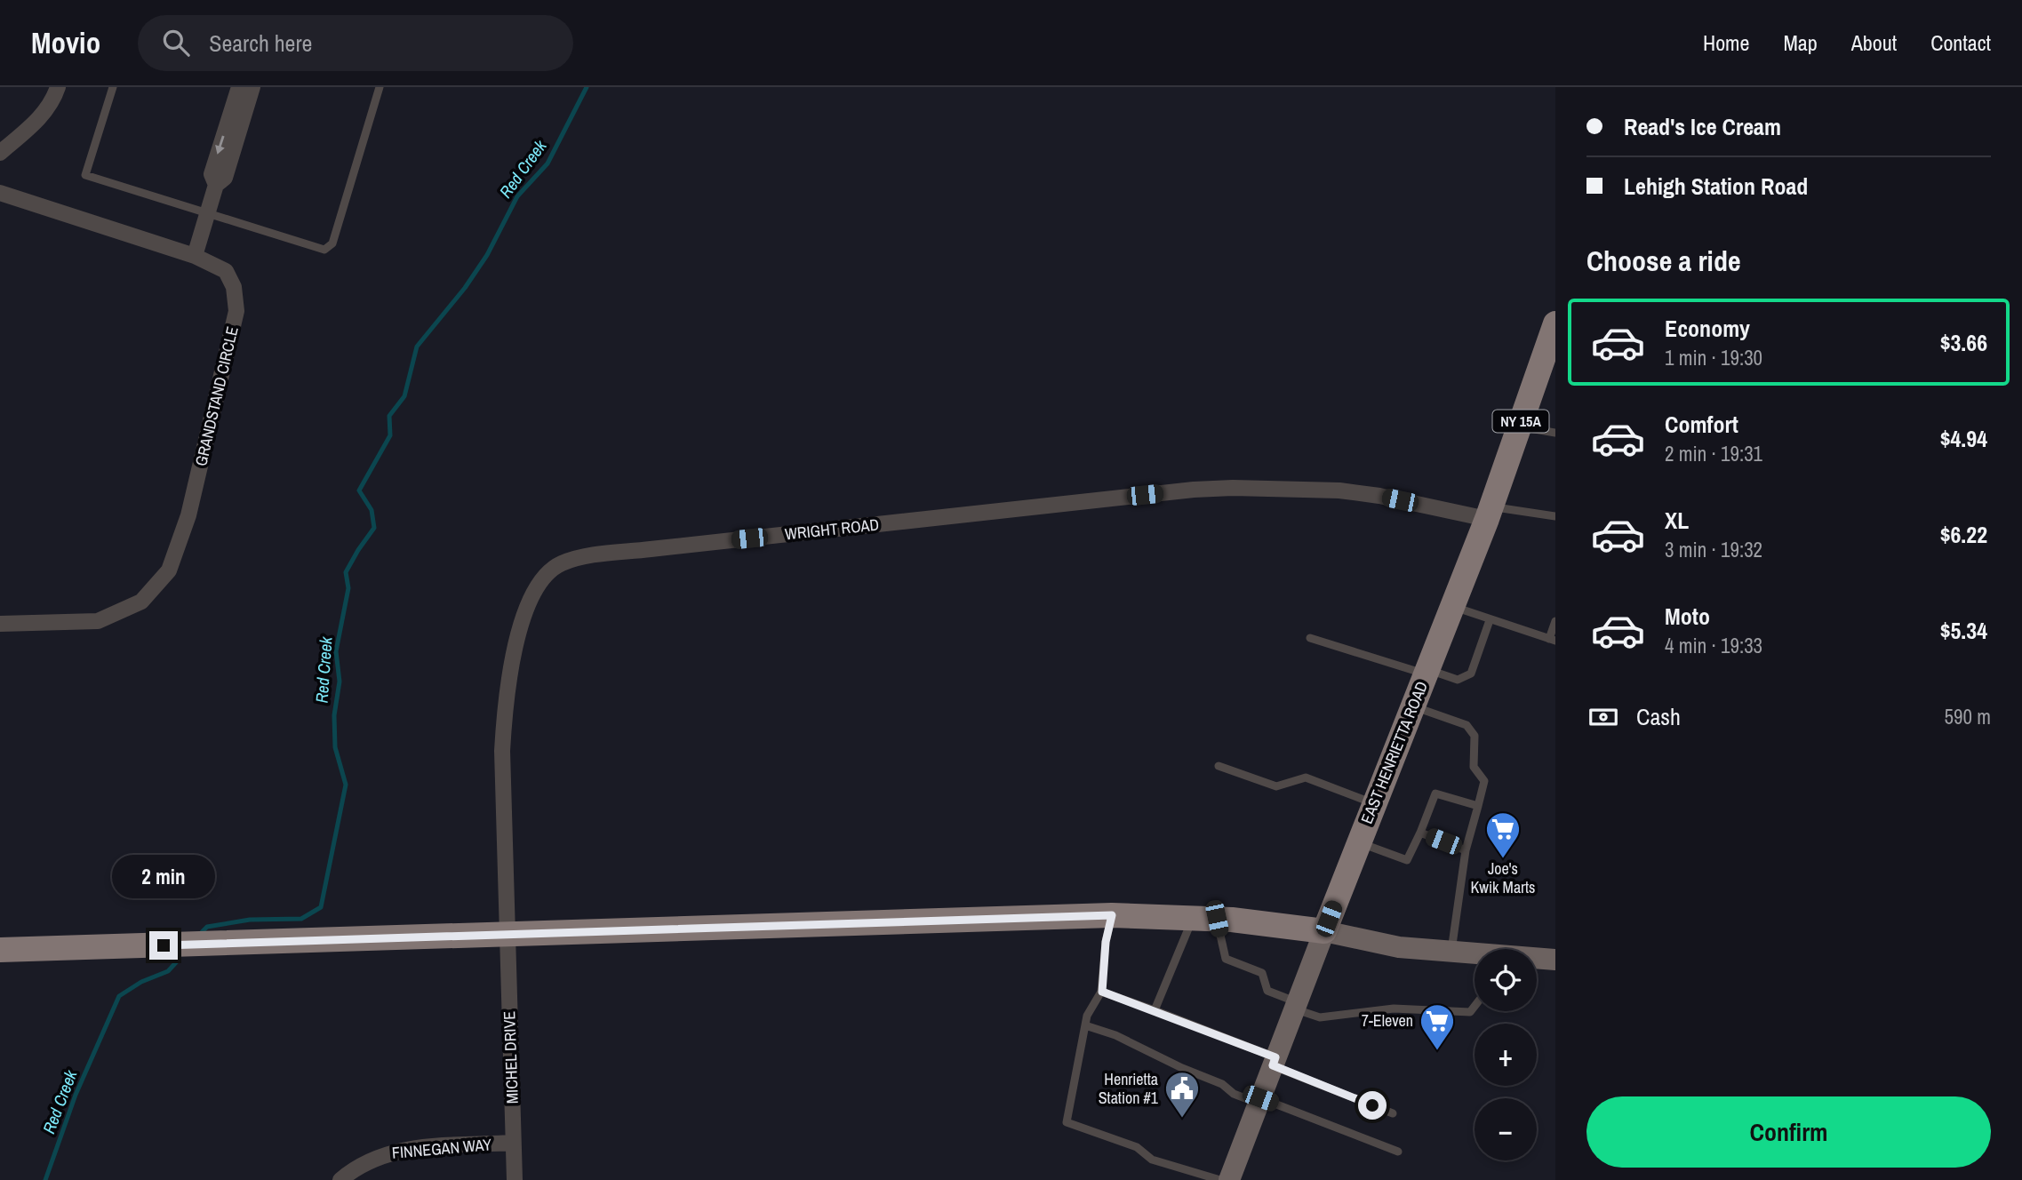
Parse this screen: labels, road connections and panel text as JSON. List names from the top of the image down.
{
  "streets": {
    "main road": ["NY 15A", "EAST HENRIETTA ROAD"],
    "street": [
      "GRANDSTAND CIRCLE",
      "WRIGHT ROAD",
      "MICHEL DRIVE",
      "FINNEGAN WAY"
    ]
  },
  "crossings": [
    ["WRIGHT ROAD", "EAST HENRIETTA ROAD"],
    ["WRIGHT ROAD", "MICHEL DRIVE"],
    ["MICHEL DRIVE", "FINNEGAN WAY"]
  ],
  "water": ["Red Creek"],
  "places": {
    "supermarket": ["Joe's Kwik Marts", "7-Eleven"],
    "public building": ["Henrietta Station #1"]
  },
  "page": {
    "header": "Movio",
    "search": "Search here",
    "nav": [
      "Home",
      "Map",
      "About",
      "Contact"
    ],
    "banner": ["Read's Ice Cream", "Lehigh Station Road"],
    "heading": "Choose a ride",
    "list": [
      {
        "name": "Economy",
        "note": "1 min · 19:30",
        "value": "$3.66"
      },
      {
        "name": "Comfort",
        "note": "2 min · 19:31",
        "value": "$4.94"
      },
      {
        "name": "XL",
        "note": "3 min · 19:32",
        "value": "$6.22"
      },
      {
        "name": "Moto",
        "note": "4 min · 19:33",
        "value": "$5.34"
      }
    ],
    "pay": ["Cash", "590 m"],
    "bubble": "2 min",
    "map_buttons": ["+", "−"],
    "buttons": "Confirm"
  }
}
